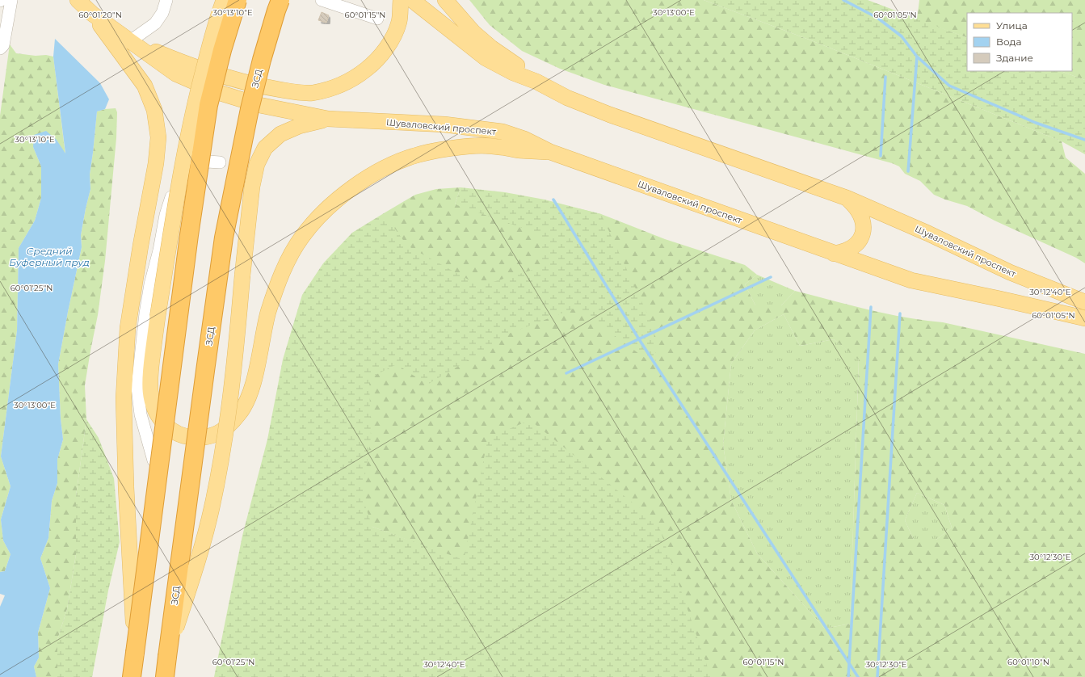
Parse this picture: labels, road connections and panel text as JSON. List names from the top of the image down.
{
  "streets": {
    "highway": ["ЗСД"],
    "main road": ["Шуваловский проспект"]
  },
  "water": ["Средний Буферный пруд"],
  "legend": ["Улица", "Вода", "Здание"],
  "coordinates": [
    "30°13'10\"E",
    "30°13'00\"E",
    "60°01'20\"N",
    "60°01'15\"N",
    "60°01'05\"N",
    "60°01'25\"N",
    "30°12'40\"E",
    "30°12'30\"E",
    "60°01'10\"N"
  ]
}
